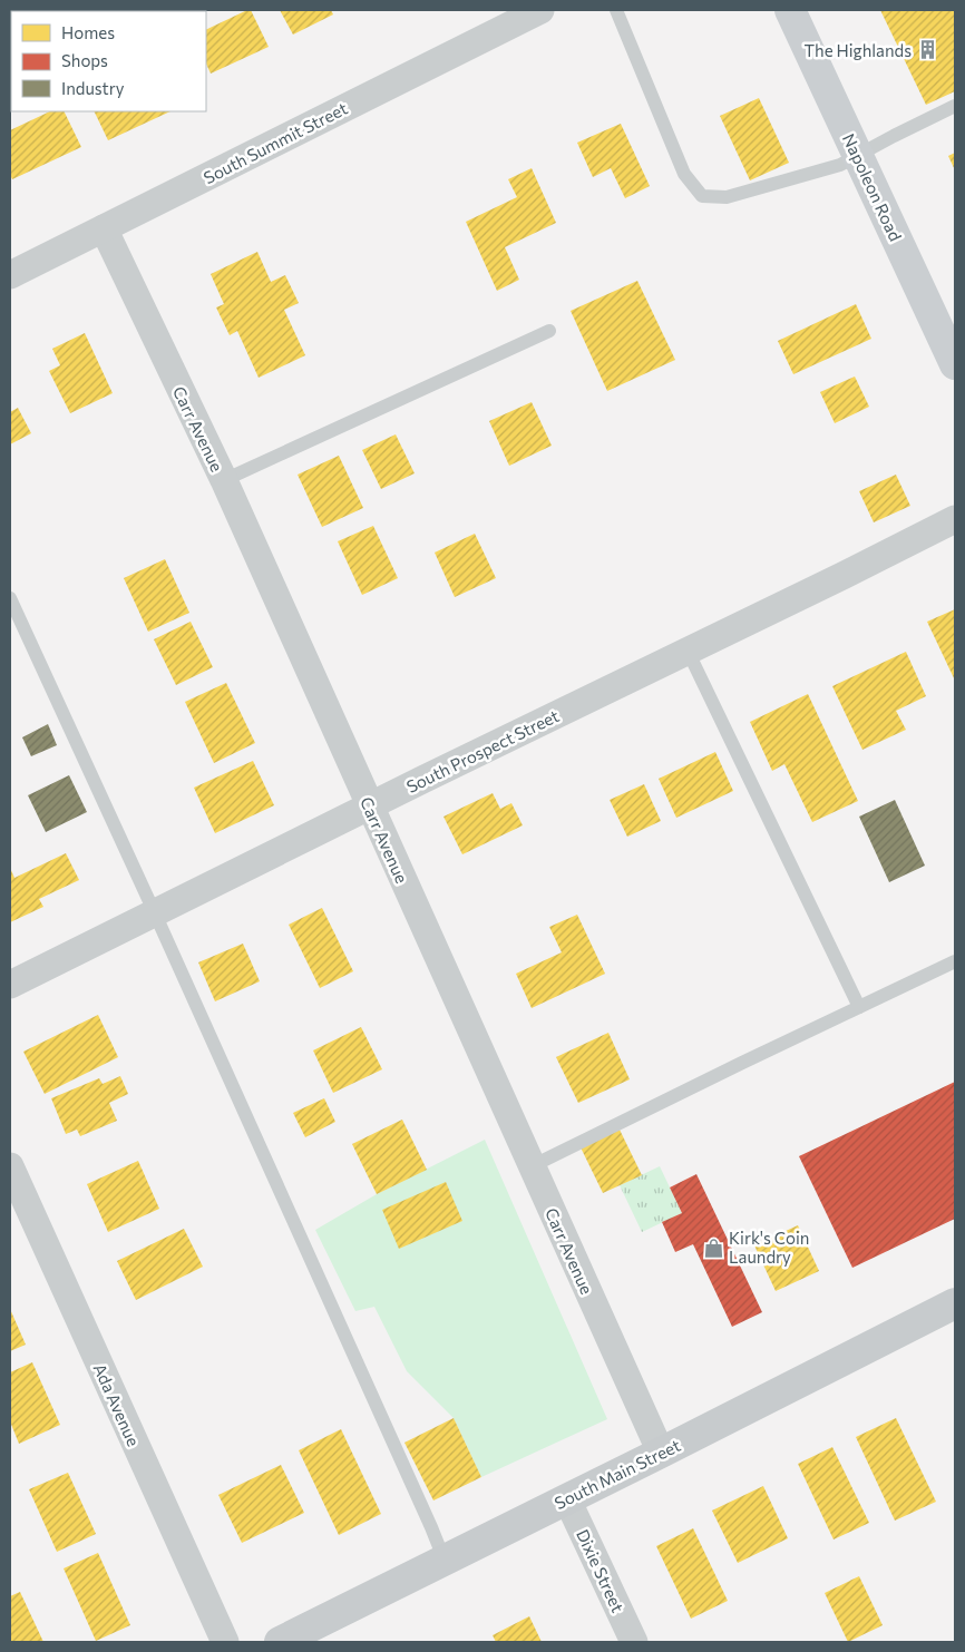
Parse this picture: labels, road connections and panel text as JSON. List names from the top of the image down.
{
  "streets": {
    "main road": ["Napoleon Road", "South Main Street"],
    "street": [
      "South Summit Street",
      "Carr Avenue",
      "South Prospect Street",
      "Ada Avenue",
      "Dixie Street"
    ]
  },
  "crossings": [
    ["South Summit Street", "Carr Avenue"],
    ["Carr Avenue", "South Prospect Street"],
    ["Carr Avenue", "South Main Street"],
    ["South Main Street", "Dixie Street"]
  ],
  "places": {
    "building": ["The Highlands"],
    "shop": ["Kirk's Coin Laundry"]
  },
  "legend": ["Homes", "Shops", "Industry"]
}
